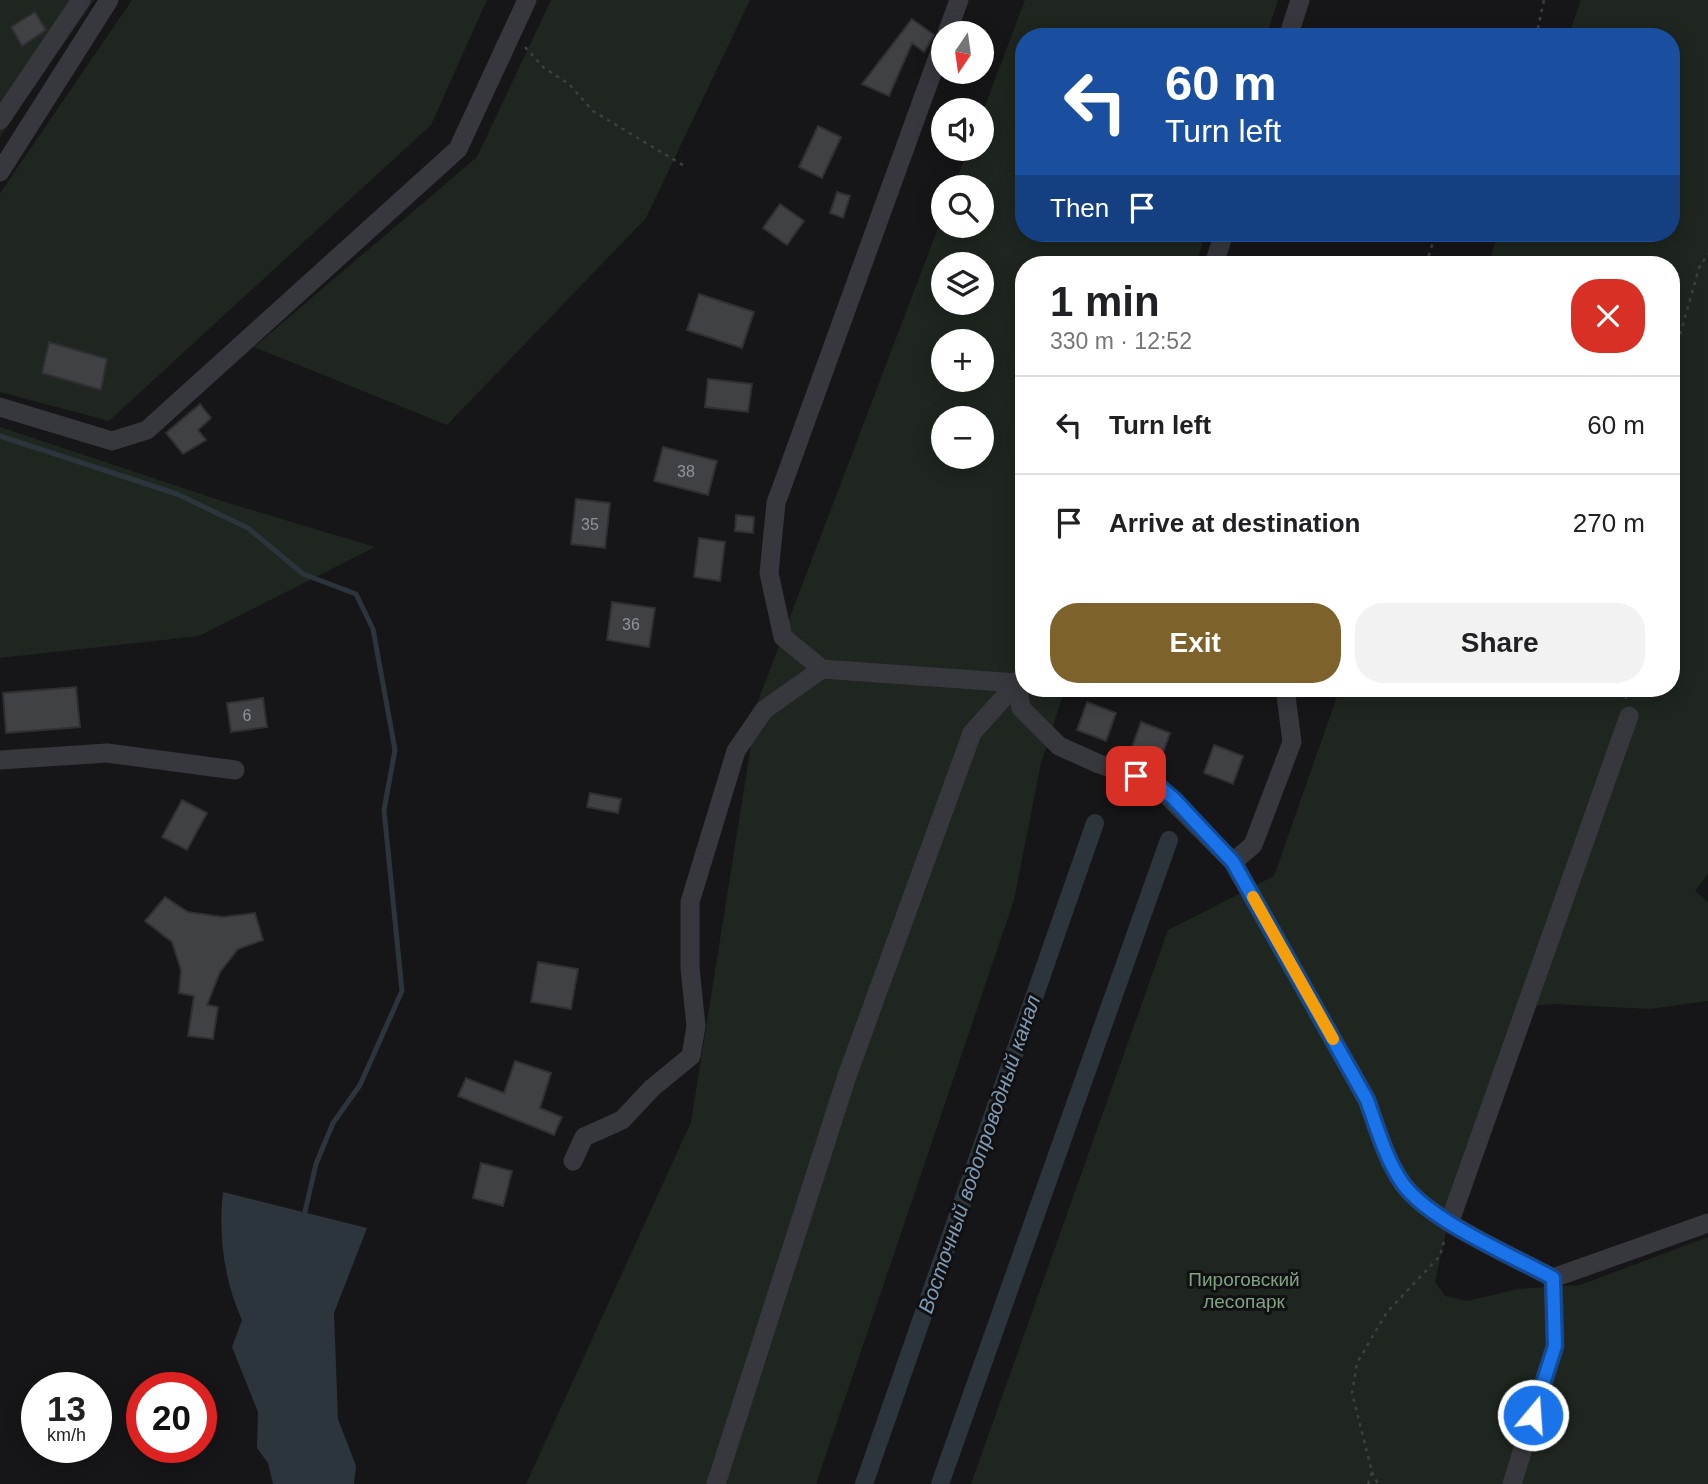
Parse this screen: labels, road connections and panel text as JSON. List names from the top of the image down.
{
  "water": ["Восточный водопроводный канал"],
  "parks": ["Пироговский лесопарк"],
  "house_numbers": [
    "38",
    "35",
    "36",
    "6"
  ],
  "north": "bottom",
  "page": {
    "map_buttons": ["+", "−"],
    "turn": ["60 m", "Turn left"],
    "then": "Then",
    "heading": ["1 min", "330 m · 12:52"],
    "list": [
      {
        "name": "Turn left",
        "value": "60 m"
      },
      {
        "name": "Arrive at destination",
        "value": "270 m"
      }
    ],
    "buttons": ["Exit", "Share"],
    "speed": "13 km/h",
    "limit": "20"
  }
}
